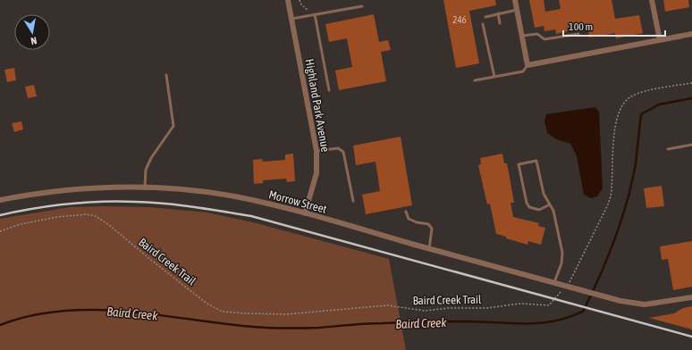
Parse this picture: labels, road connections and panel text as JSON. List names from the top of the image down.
{
  "streets": {
    "street": ["Highland Park Avenue", "Morrow Street"],
    "path": ["Baird Creek Trail"]
  },
  "crossings": [
    ["Highland Park Avenue", "Morrow Street"],
    ["Morrow Street", "Baird Creek Trail"]
  ],
  "water": ["Baird Creek"],
  "house_numbers": ["246"],
  "scale_bar": "100 m",
  "north": "bottom"
}
